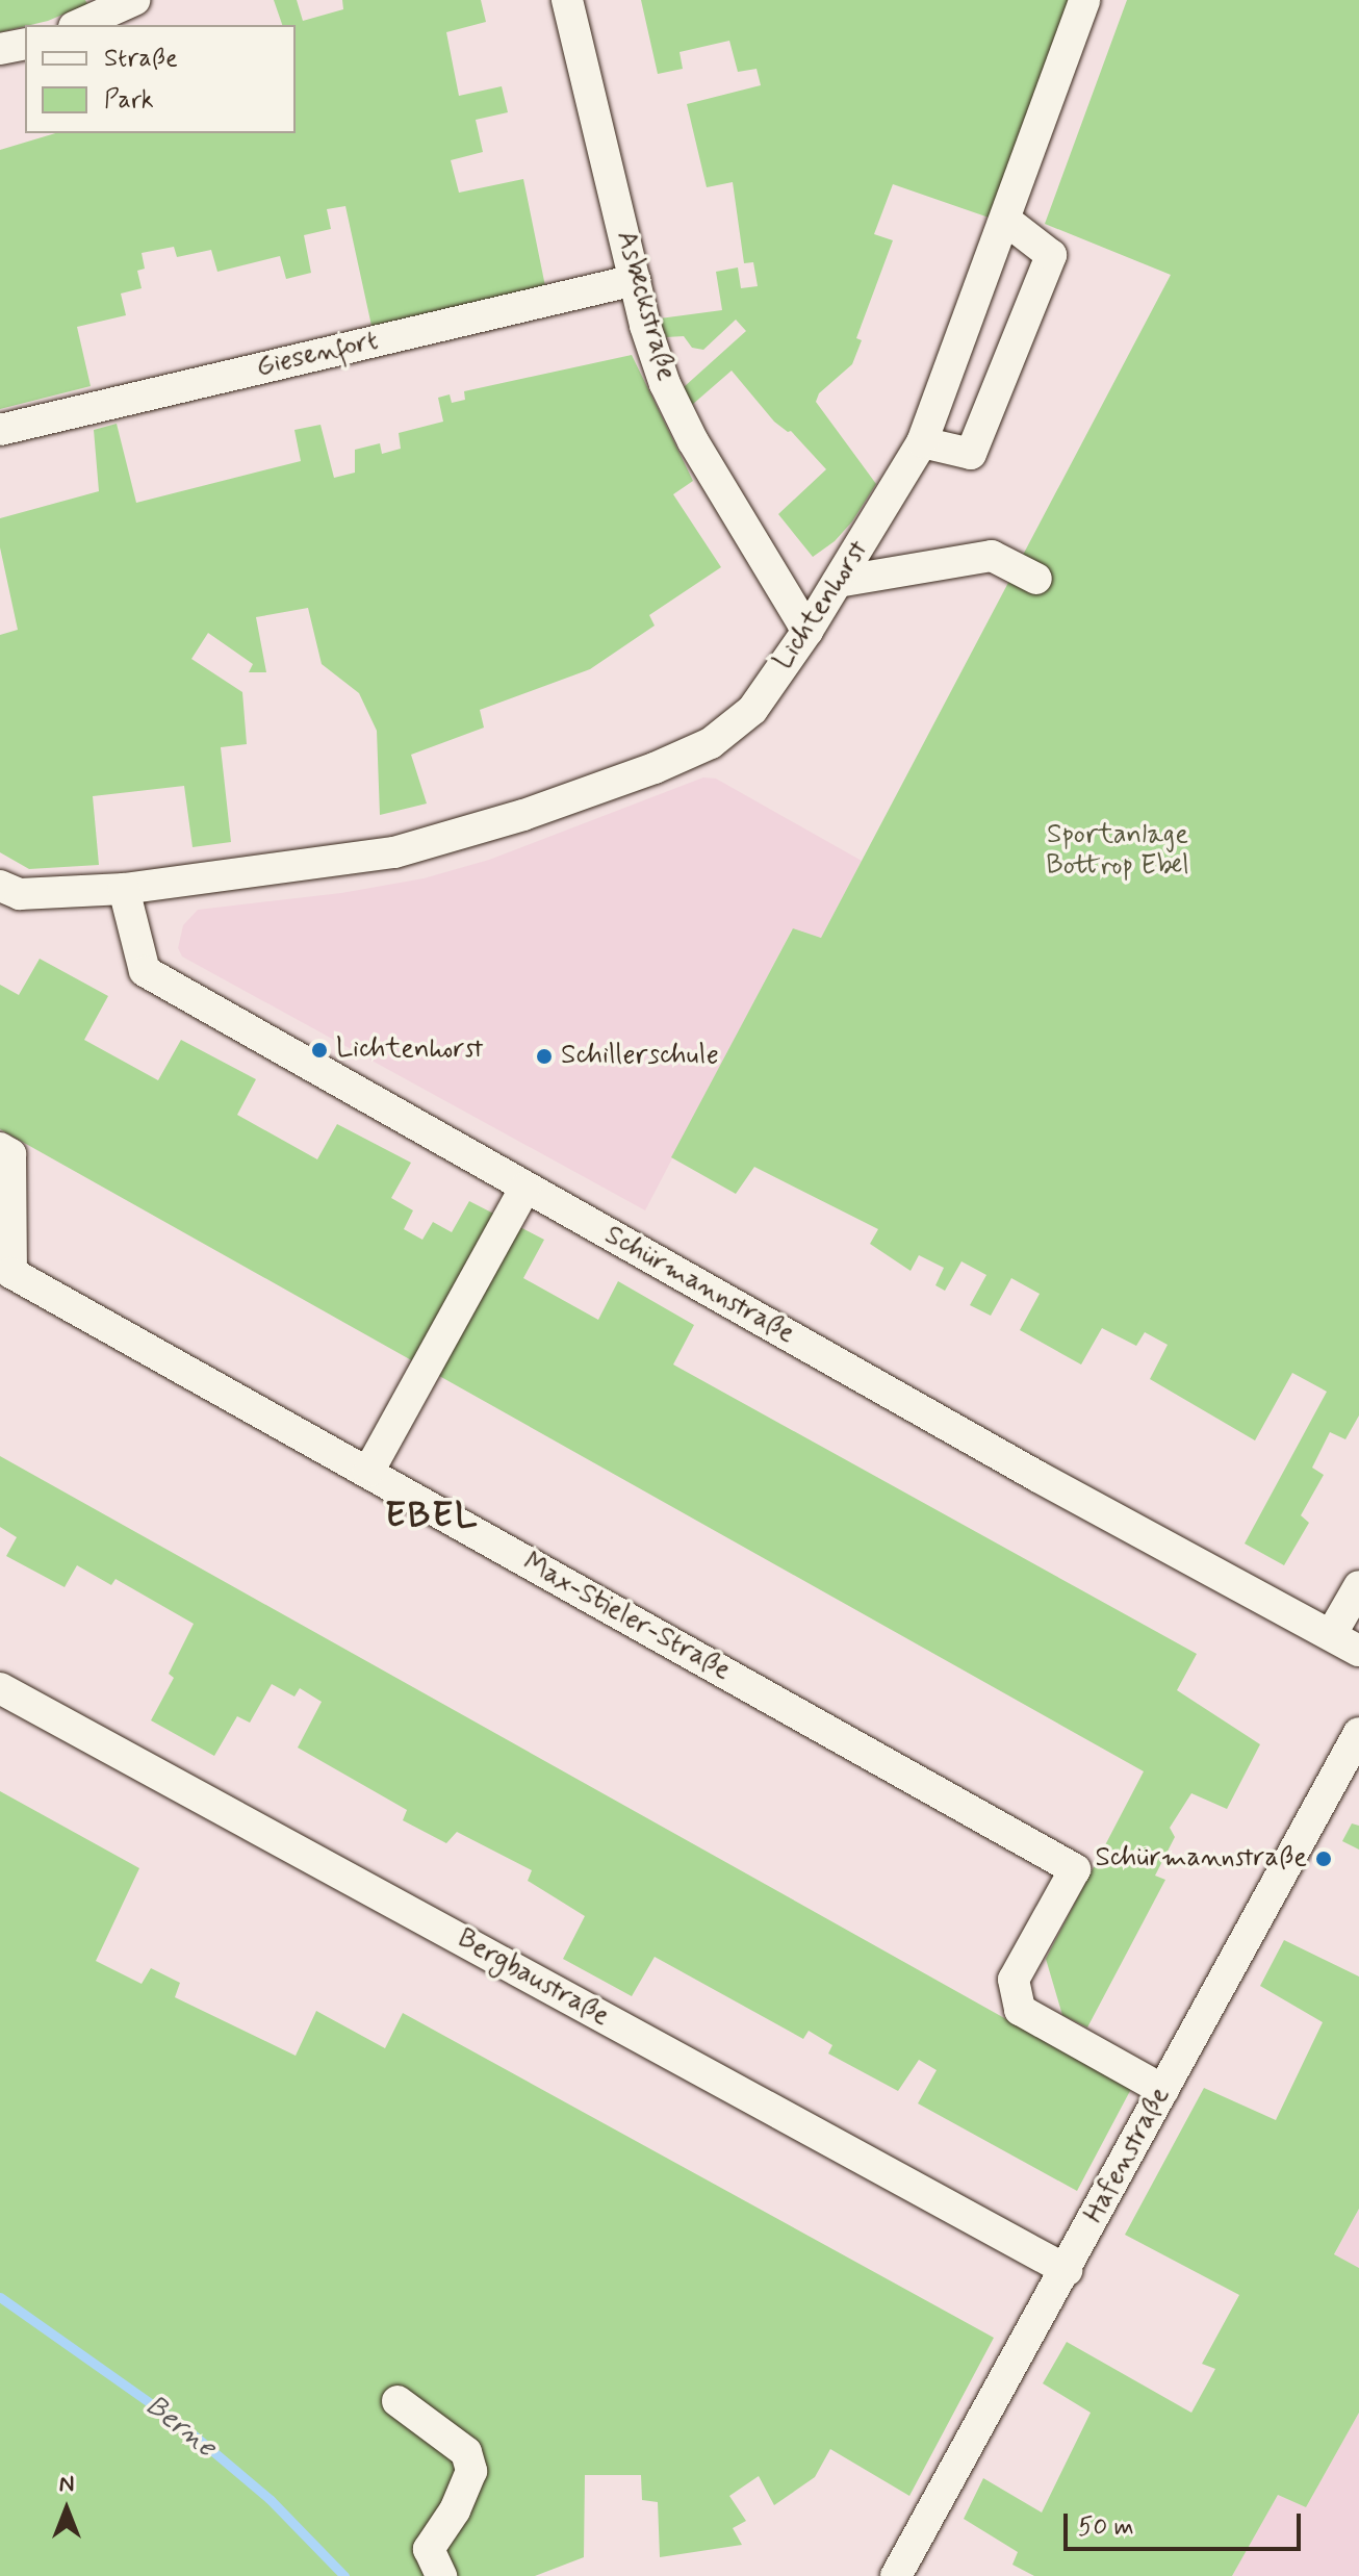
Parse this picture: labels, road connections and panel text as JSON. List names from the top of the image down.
{
  "streets": {
    "street": [
      "Asbeckstraße",
      "Giesenfort",
      "Lichtenhorst",
      "Schürmannstraße",
      "Max-Stieler-Straße",
      "Bergbaustraße",
      "Hafenstraße"
    ]
  },
  "crossings": [
    ["Asbeckstraße", "Giesenfort"],
    ["Asbeckstraße", "Lichtenhorst"],
    ["Lichtenhorst", "Schürmannstraße"],
    ["Max-Stieler-Straße", "Hafenstraße"],
    ["Bergbaustraße", "Hafenstraße"]
  ],
  "districts": ["EBEL"],
  "water": ["Berne"],
  "parks": ["Sportanlage Bottrop Ebel"],
  "places": ["Lichtenhorst", "Schillerschule", "Schürmannstraße"],
  "legend": ["Straße", "Park"],
  "scale_bar": "50 m",
  "north": "top"
}
